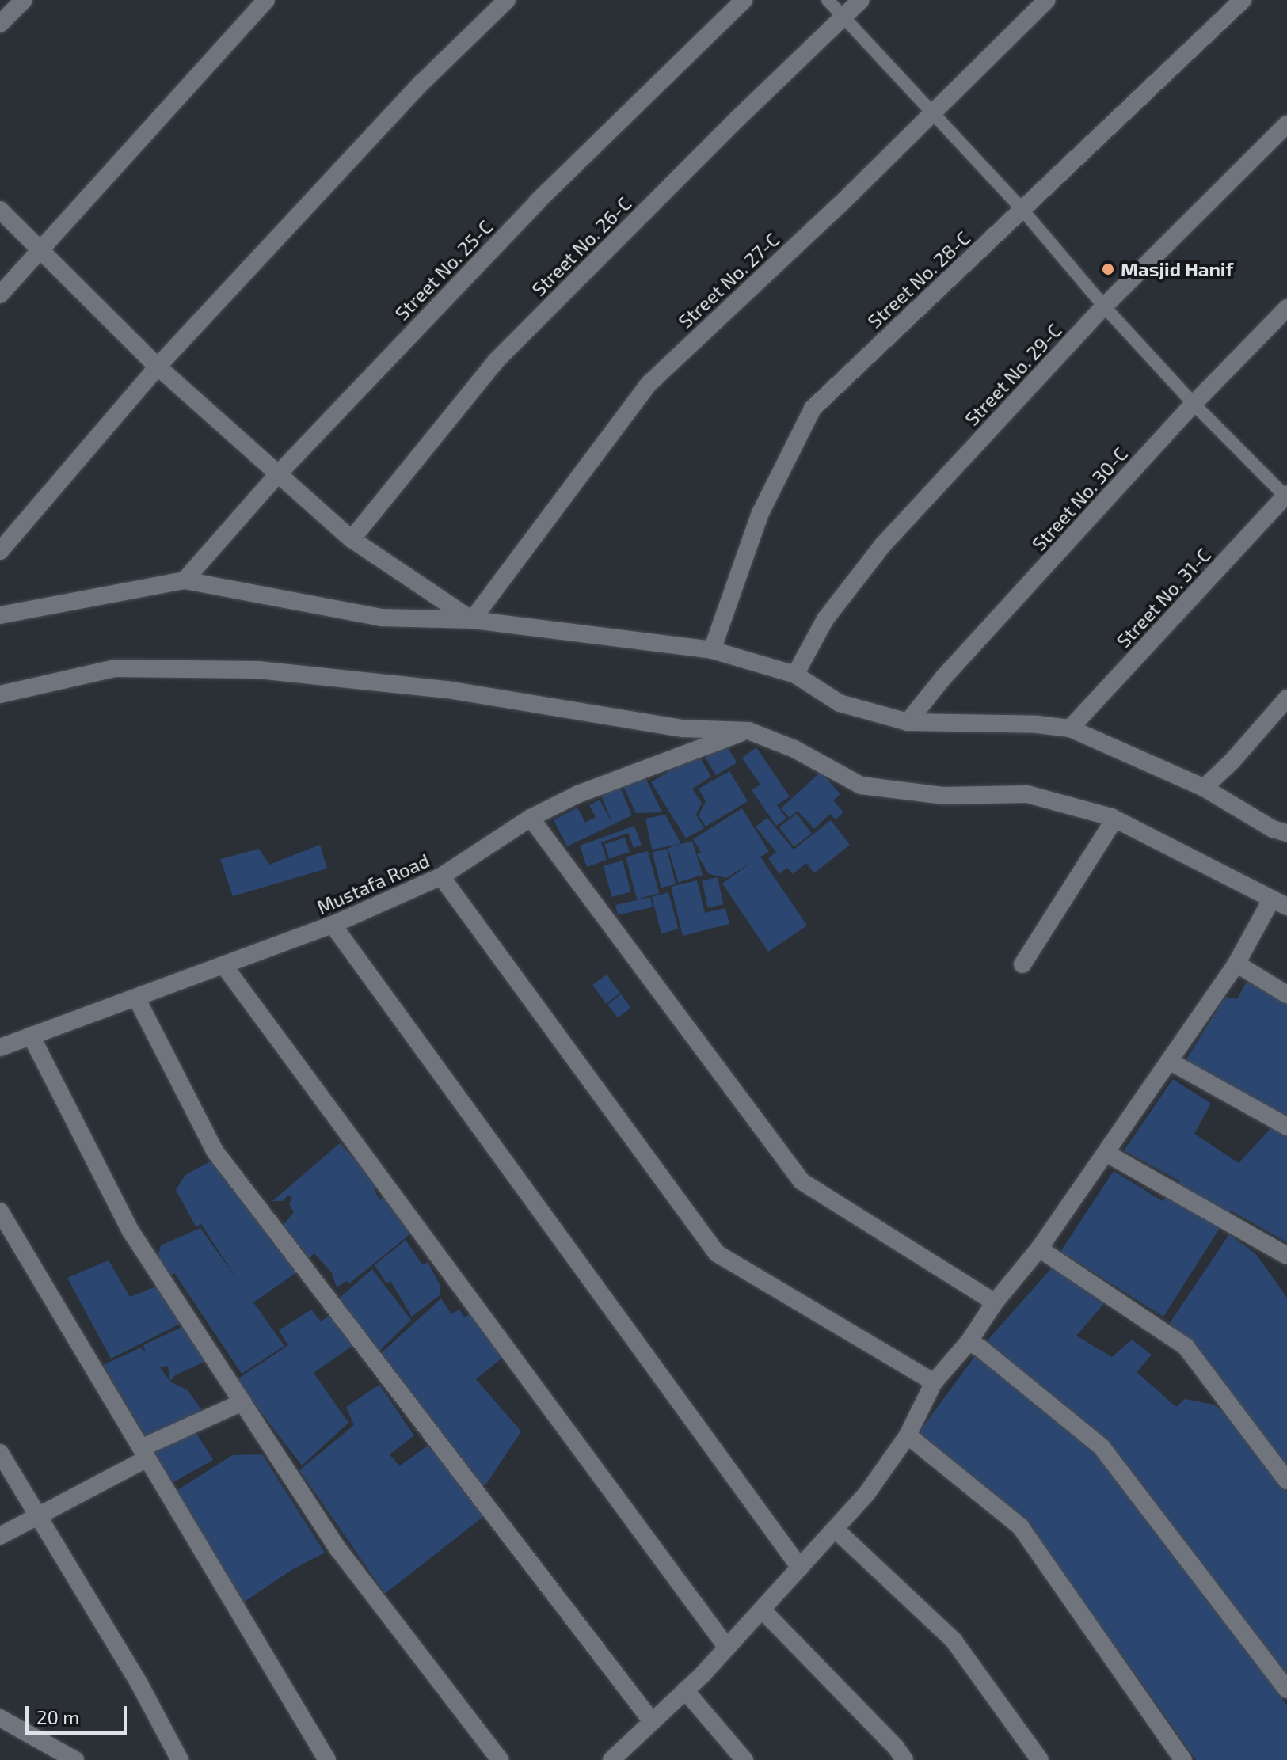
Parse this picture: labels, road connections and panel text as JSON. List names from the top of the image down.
{
  "streets": {
    "street": [
      "Street No. 26-C",
      "Street No. 25-C",
      "Street No. 28-C",
      "Street No. 27-C",
      "Street No. 29-C",
      "Street No. 30-C",
      "Street No. 31-C",
      "Mustafa Road"
    ]
  },
  "places": ["Masjid Hanif"],
  "scale_bar": "20 m"
}
